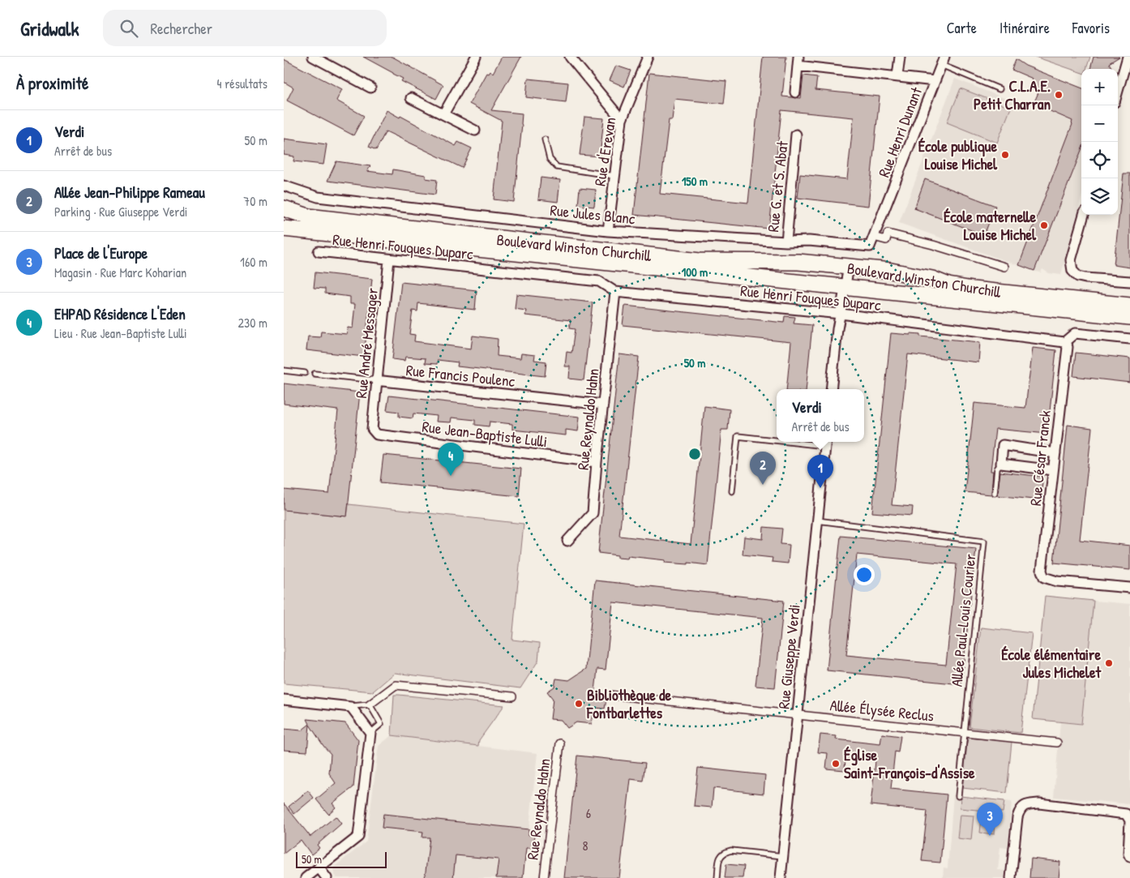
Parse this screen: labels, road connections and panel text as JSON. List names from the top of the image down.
{
  "streets": {
    "main road": ["Boulevard Winston Churchill"],
    "street": [
      "Rue Henri Dunant",
      "Rue d'Erevan",
      "Rue G. et S. Abat",
      "Rue Jules Blanc",
      "Rue Henri Fouques Duparc",
      "Rue André Messager",
      "Rue Francis Poulenc",
      "Rue Reynaldo Hahn",
      "Rue Jean-Baptiste Lulli",
      "Rue César Franck",
      "Rue Giuseppe Verdi",
      "Allée Élysée Reclus"
    ],
    "lane": ["Allée Paul-Louis Courier"]
  },
  "crossings": [
    ["Rue Henri Dunant", "Rue Jules Blanc"],
    ["Rue d'Erevan", "Rue Jules Blanc"],
    ["Rue G. et S. Abat", "Rue Jules Blanc"],
    ["Rue Henri Fouques Duparc", "Rue André Messager"],
    ["Rue Henri Fouques Duparc", "Rue Reynaldo Hahn"],
    ["Rue Henri Fouques Duparc", "Rue César Franck"],
    ["Rue André Messager", "Rue Francis Poulenc"],
    ["Rue André Messager", "Rue Jean-Baptiste Lulli"],
    ["Rue Francis Poulenc", "Rue Reynaldo Hahn"],
    ["Rue Reynaldo Hahn", "Rue Jean-Baptiste Lulli"],
    ["Allée Paul-Louis Courier", "Rue Giuseppe Verdi"],
    ["Allée Paul-Louis Courier", "Allée Élysée Reclus"],
    ["Rue Giuseppe Verdi", "Allée Élysée Reclus"]
  ],
  "places": [
    "C.L.A.E. Petit Charran",
    "École publique Louise Michel",
    "École maternelle Louise Michel",
    "École élémentaire Jules Michelet",
    "Bibliothèque de Fontbarlettes",
    "Église Saint-François-d'Assise"
  ],
  "house_numbers": ["6", "8"],
  "scale_bar": "50 m",
  "page": {
    "header": "Gridwalk",
    "search": "Rechercher",
    "nav": ["Carte", "Itinéraire", "Favoris"],
    "heading": ["À proximité", "4 résultats"],
    "map_buttons": ["+", "−"],
    "list": [
      {
        "mark": "1",
        "name": "Verdi",
        "note": "Arrêt de bus",
        "value": "50 m"
      },
      {
        "mark": "2",
        "name": "Allée Jean-Philippe Rameau",
        "note": "Parking · Rue Giuseppe Verdi",
        "value": "70 m"
      },
      {
        "mark": "3",
        "name": "Place de l'Europe",
        "note": "Magasin · Rue Marc Koharian",
        "value": "160 m"
      },
      {
        "mark": "4",
        "name": "EHPAD Résidence L'Eden",
        "note": "Lieu · Rue Jean-Baptiste Lulli",
        "value": "230 m"
      }
    ],
    "popup": ["Verdi", "Arrêt de bus"],
    "pins": [
      "4",
      "2",
      "1",
      "3"
    ],
    "scale": "50 m"
  },
  "rings": ["150 m", "100 m", "50 m"]
}
